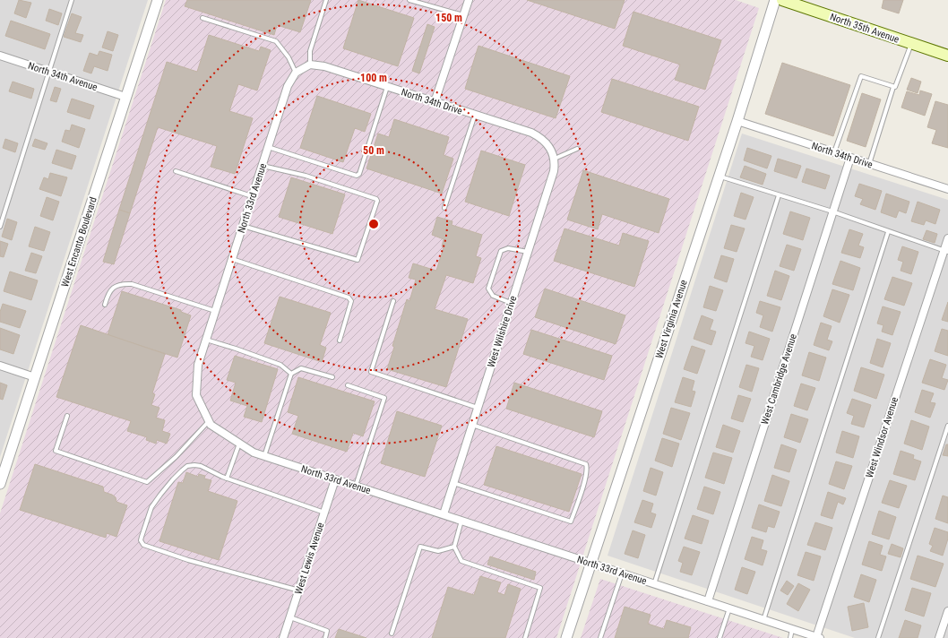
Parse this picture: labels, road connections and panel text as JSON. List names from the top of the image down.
{
  "streets": {
    "main road": ["North 35th Avenue"],
    "street": [
      "North 34th Avenue",
      "North 34th Drive",
      "North 33rd Avenue",
      "West Encanto Boulevard",
      "West Virginia Avenue",
      "West Wilshire Drive",
      "West Cambridge Avenue",
      "West Windsor Avenue",
      "West Lewis Avenue"
    ]
  },
  "crossings": [
    ["North 34th Avenue", "West Encanto Boulevard"],
    ["North 34th Drive", "West Virginia Avenue"],
    ["North 34th Drive", "West Wilshire Drive"],
    ["North 34th Drive", "West Cambridge Avenue"],
    ["North 33rd Avenue", "West Virginia Avenue"],
    ["North 33rd Avenue", "West Wilshire Drive"],
    ["North 33rd Avenue", "West Cambridge Avenue"],
    ["North 33rd Avenue", "West Windsor Avenue"],
    ["North 33rd Avenue", "West Lewis Avenue"]
  ],
  "rings": ["150 m", "100 m", "50 m"]
}
